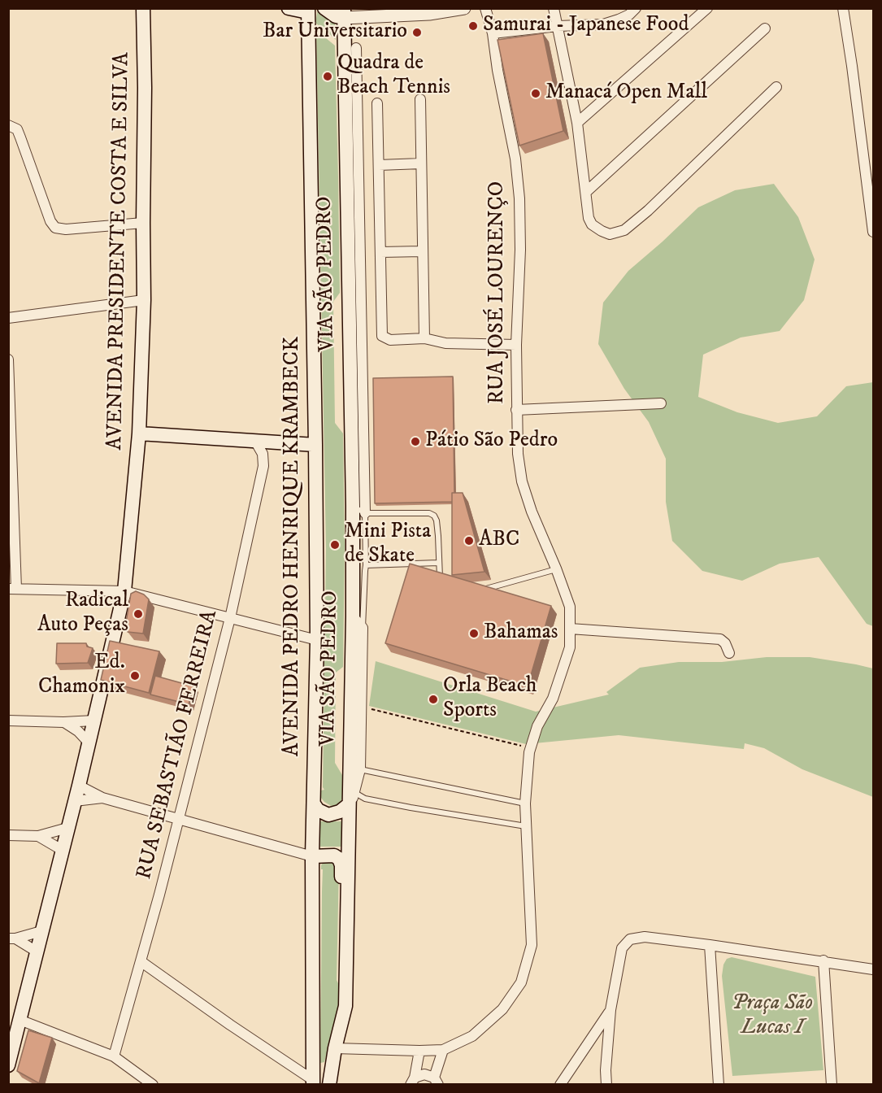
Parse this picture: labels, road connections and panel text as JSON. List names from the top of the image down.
{
  "streets": {
    "main road": ["AVENIDA PRESIDENTE COSTA E SILVA", "VIA SÃO PEDRO", "AVENIDA PEDRO HENRIQUE KRAMBECK"],
    "street": ["RUA JOSÉ LOURENÇO", "RUA SEBASTIÃO FERREIRA"]
  },
  "parks": ["Praça São Lucas I"],
  "places": [
    "Samurai - Japanese Food",
    "Bar Universitario",
    "Quadra de Beach Tennis",
    "Manacá Open Mall",
    "Pátio São Pedro",
    "ABC",
    "Mini Pista de Skate",
    "Radical Auto Peças",
    "Bahamas",
    "Ed. Chamonix",
    "Orla Beach Sports"
  ]
}
